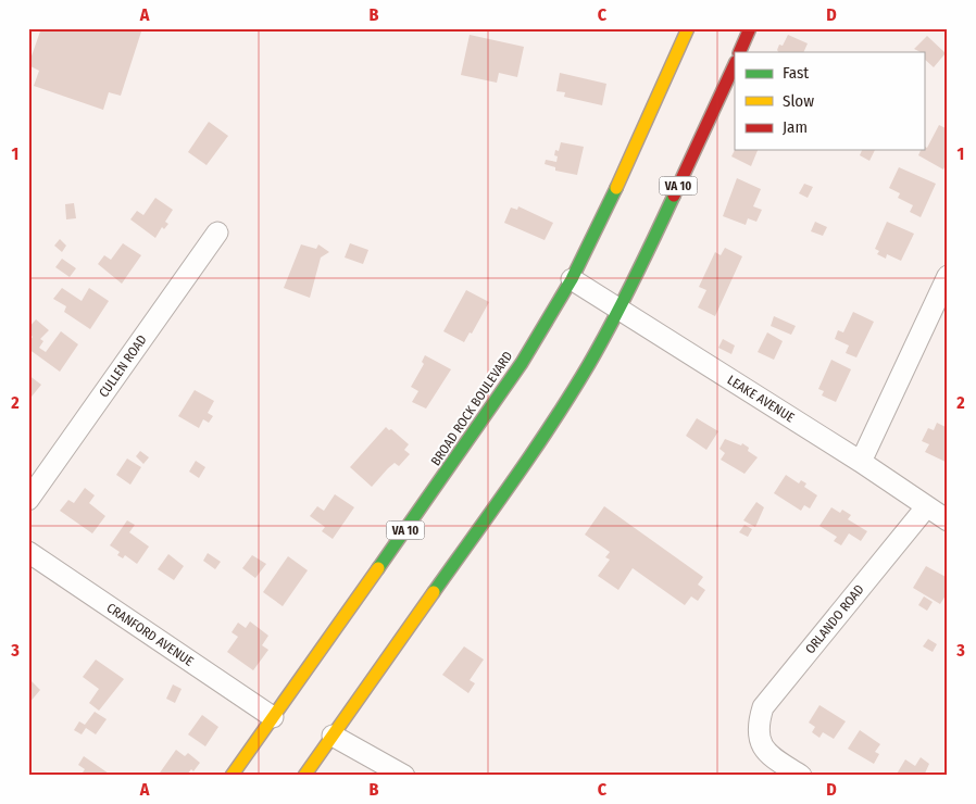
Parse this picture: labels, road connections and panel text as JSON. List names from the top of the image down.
{
  "streets": {
    "main road": ["VA 10", "BROAD ROCK BOULEVARD"],
    "street": [
      "CULLEN ROAD",
      "LEAKE AVENUE",
      "ORLANDO ROAD",
      "CRANFORD AVENUE"
    ]
  },
  "crossings": [
    ["VA 10", "LEAKE AVENUE"],
    ["LEAKE AVENUE", "BROAD ROCK BOULEVARD"],
    ["LEAKE AVENUE", "ORLANDO ROAD"],
    ["BROAD ROCK BOULEVARD", "CRANFORD AVENUE"]
  ],
  "legend": ["Fast", "Slow", "Jam"],
  "grid": {
    "columns": [
      "A",
      "B",
      "C",
      "D"
    ],
    "rows": ["1", "2", "3"]
  }
}
